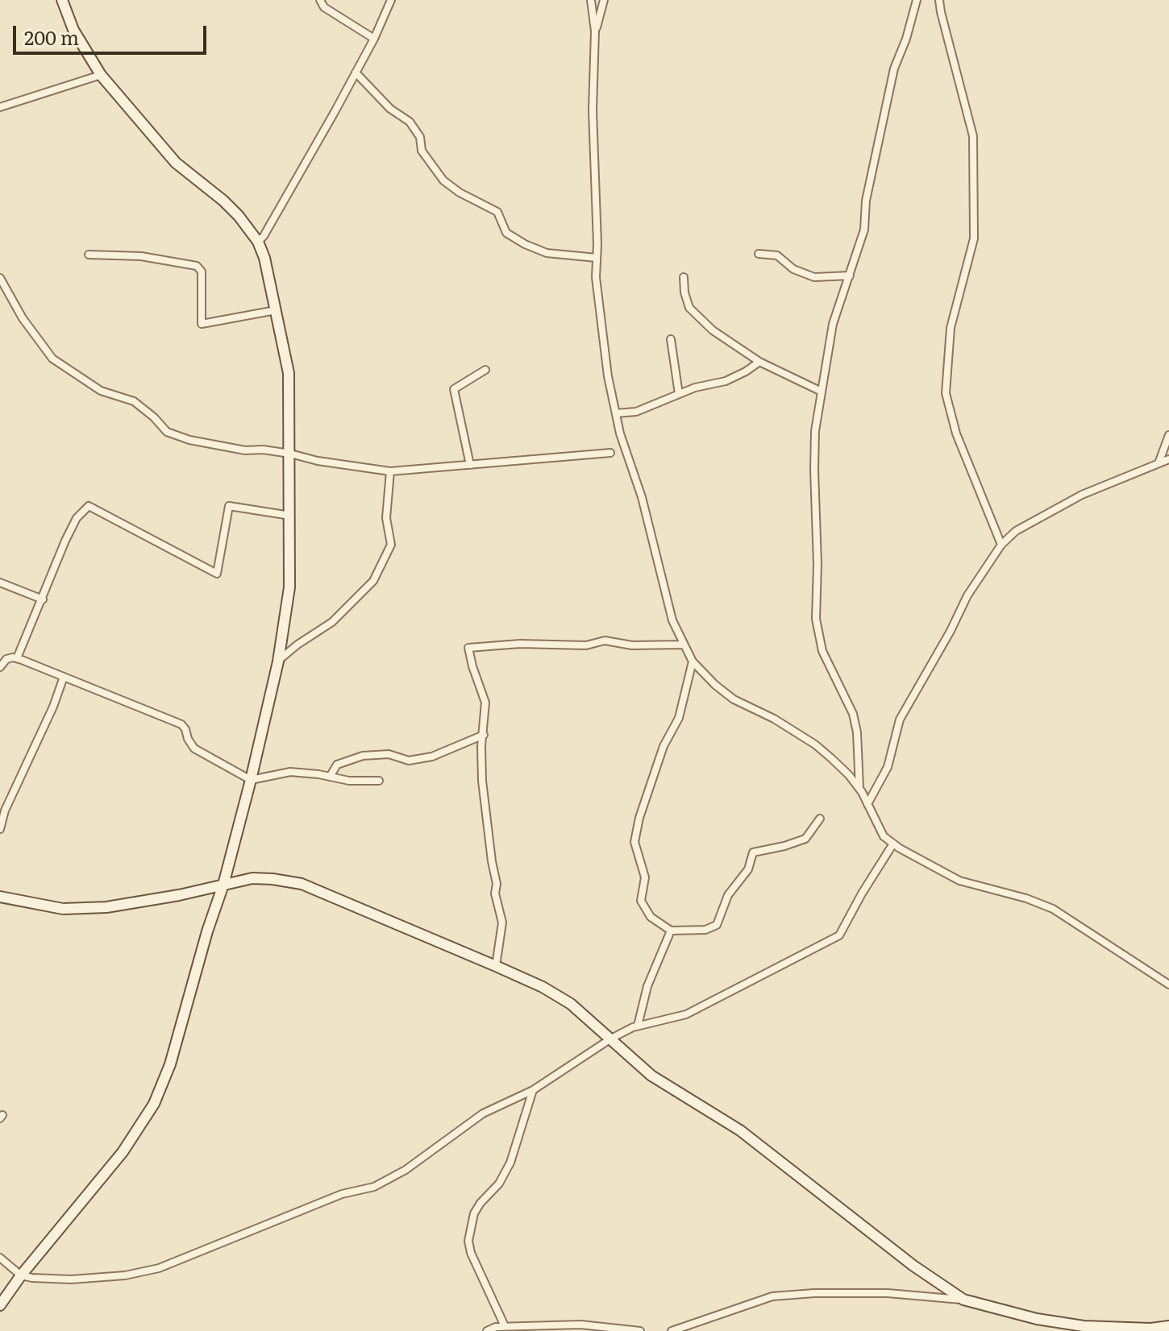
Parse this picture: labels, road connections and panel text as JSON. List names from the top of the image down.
{
  "scale_bar": "200 m"
}
